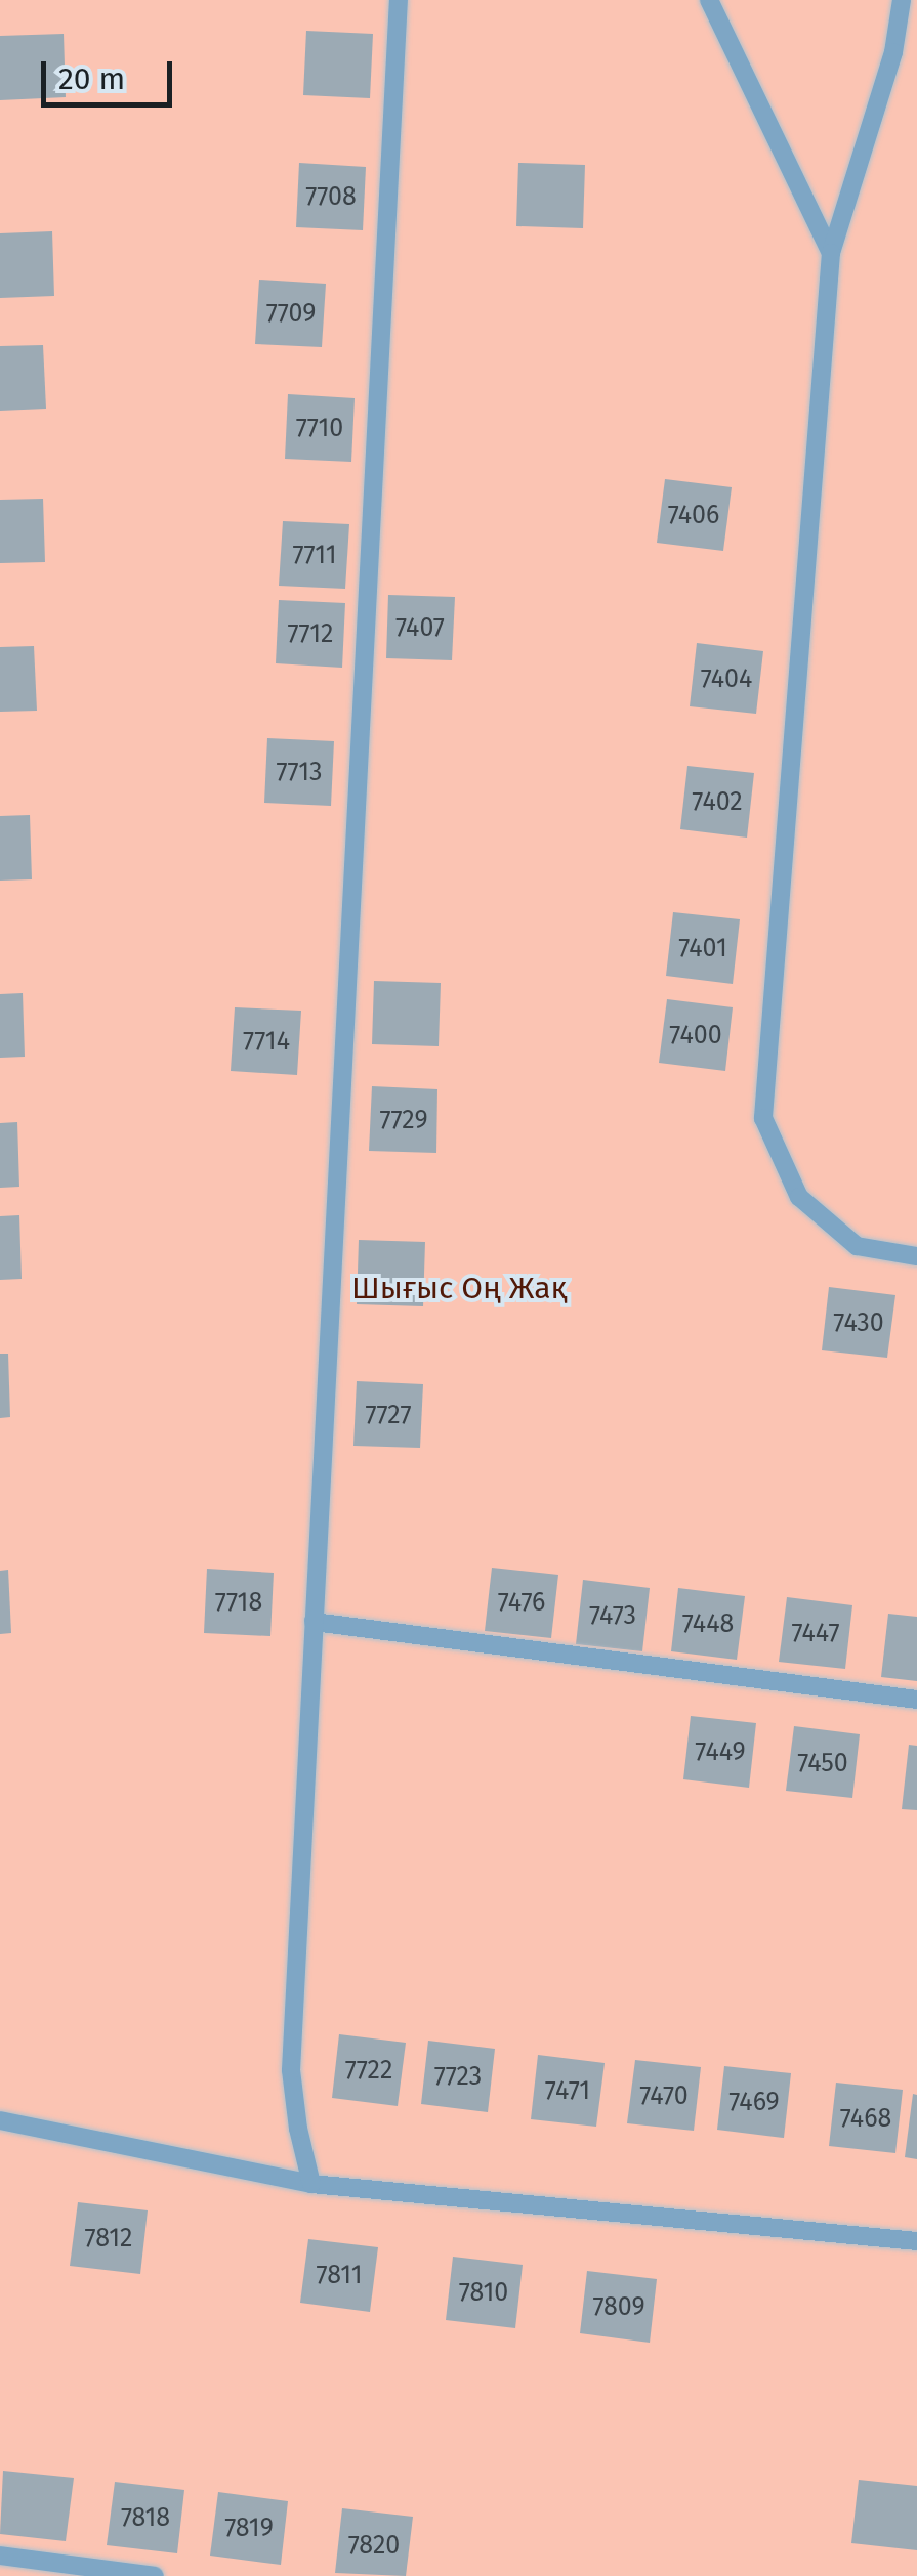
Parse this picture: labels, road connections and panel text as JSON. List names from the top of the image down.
{
  "parks": ["Шығыс Оң Жақ"],
  "house_numbers": [
    "7708",
    "7709",
    "7710",
    "7406",
    "7711",
    "7407",
    "7712",
    "7404",
    "7713",
    "7402",
    "7401",
    "7400",
    "7714",
    "7729",
    "7430",
    "7727",
    "7718",
    "7476",
    "7473",
    "7448",
    "7447",
    "7449",
    "7450",
    "7722",
    "7723",
    "7471",
    "7470",
    "7469",
    "7468",
    "7812",
    "7811",
    "7810",
    "7809",
    "7818",
    "7819",
    "7820"
  ],
  "scale_bar": "20 m"
}
